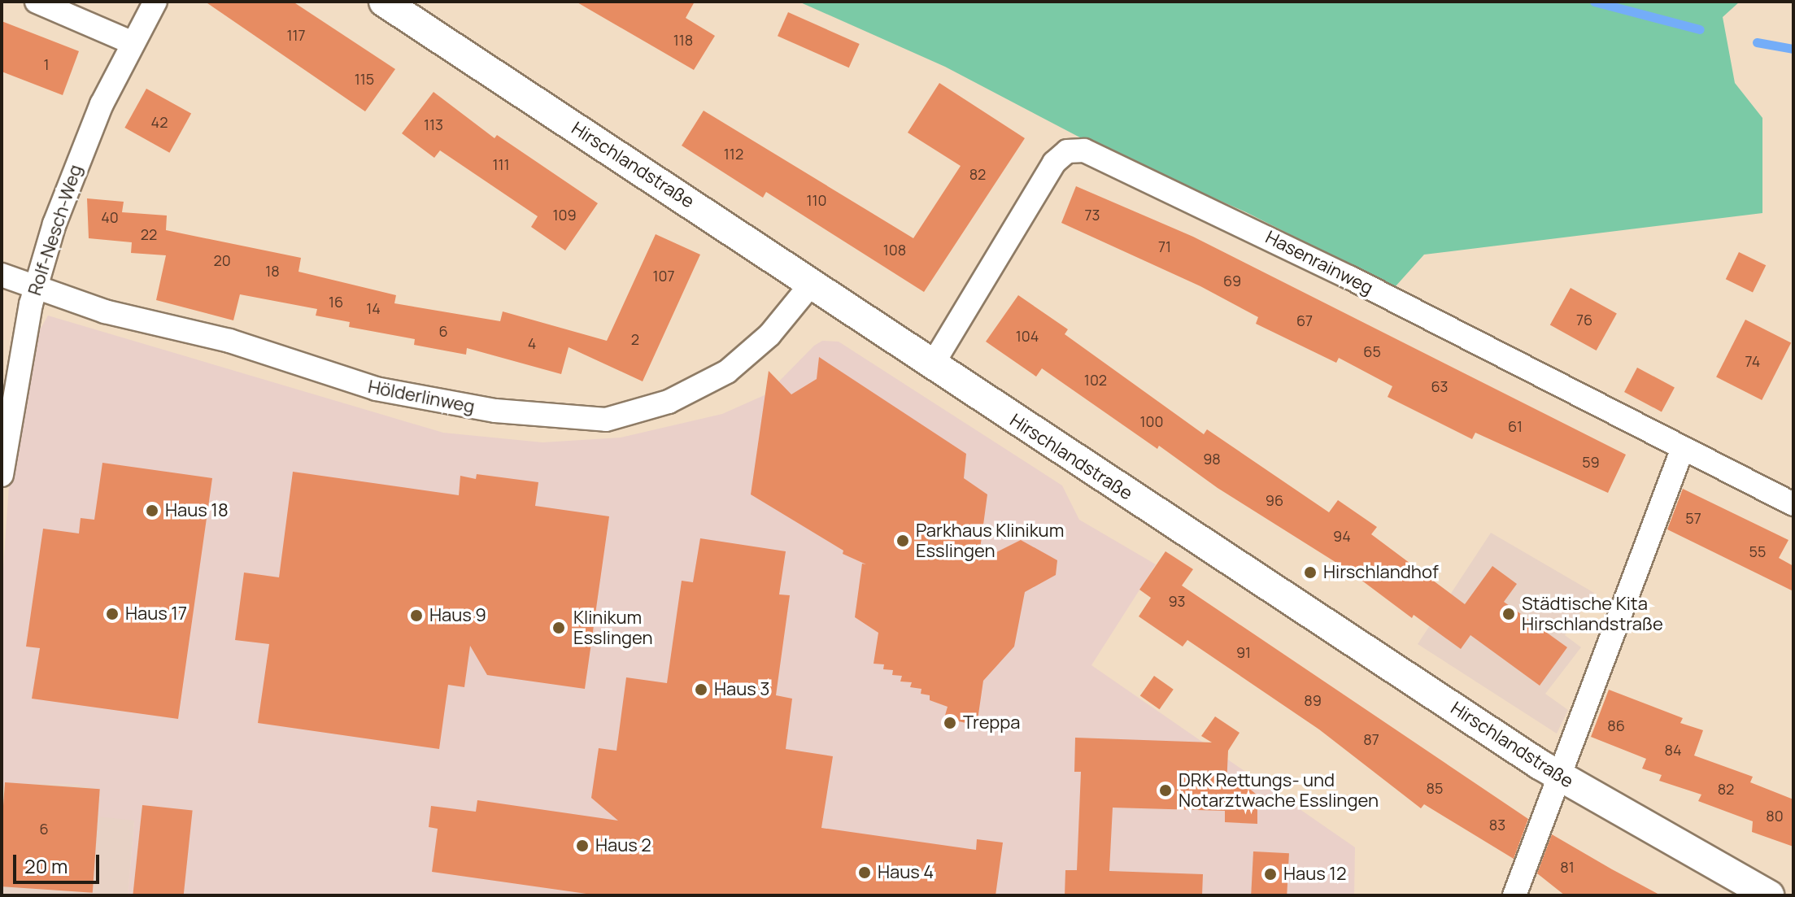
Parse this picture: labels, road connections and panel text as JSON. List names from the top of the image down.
{
  "streets": {
    "street": [
      "Hirschlandstraße",
      "Rolf-Nesch-Weg",
      "Hasenrainweg",
      "Hölderlinweg"
    ]
  },
  "crossings": [
    ["Hirschlandstraße", "Hasenrainweg"],
    ["Hirschlandstraße", "Hölderlinweg"],
    ["Rolf-Nesch-Weg", "Hölderlinweg"]
  ],
  "places": [
    "Haus 18",
    "Parkhaus Klinikum Esslingen",
    "Hirschlandhof",
    "Haus 17",
    "Städtische Kita Hirschlandstraße",
    "Haus 9",
    "Klinikum Esslingen",
    "Haus 3",
    "Treppa",
    "DRK Rettungs- und Notarztwache Esslingen",
    "Haus 2",
    "Haus 4",
    "Haus 12"
  ],
  "house_numbers": [
    "117",
    "118",
    "1",
    "115",
    "42",
    "113",
    "112",
    "111",
    "82",
    "110",
    "109",
    "73",
    "40",
    "22",
    "71",
    "108",
    "20",
    "18",
    "107",
    "69",
    "16",
    "14",
    "76",
    "67",
    "6",
    "104",
    "2",
    "4",
    "65",
    "74",
    "102",
    "63",
    "100",
    "61",
    "98",
    "59",
    "96",
    "57",
    "94",
    "55",
    "93",
    "91",
    "89",
    "86",
    "87",
    "84",
    "85",
    "82",
    "80",
    "83",
    "6",
    "81"
  ],
  "scale_bar": "20 m"
}
